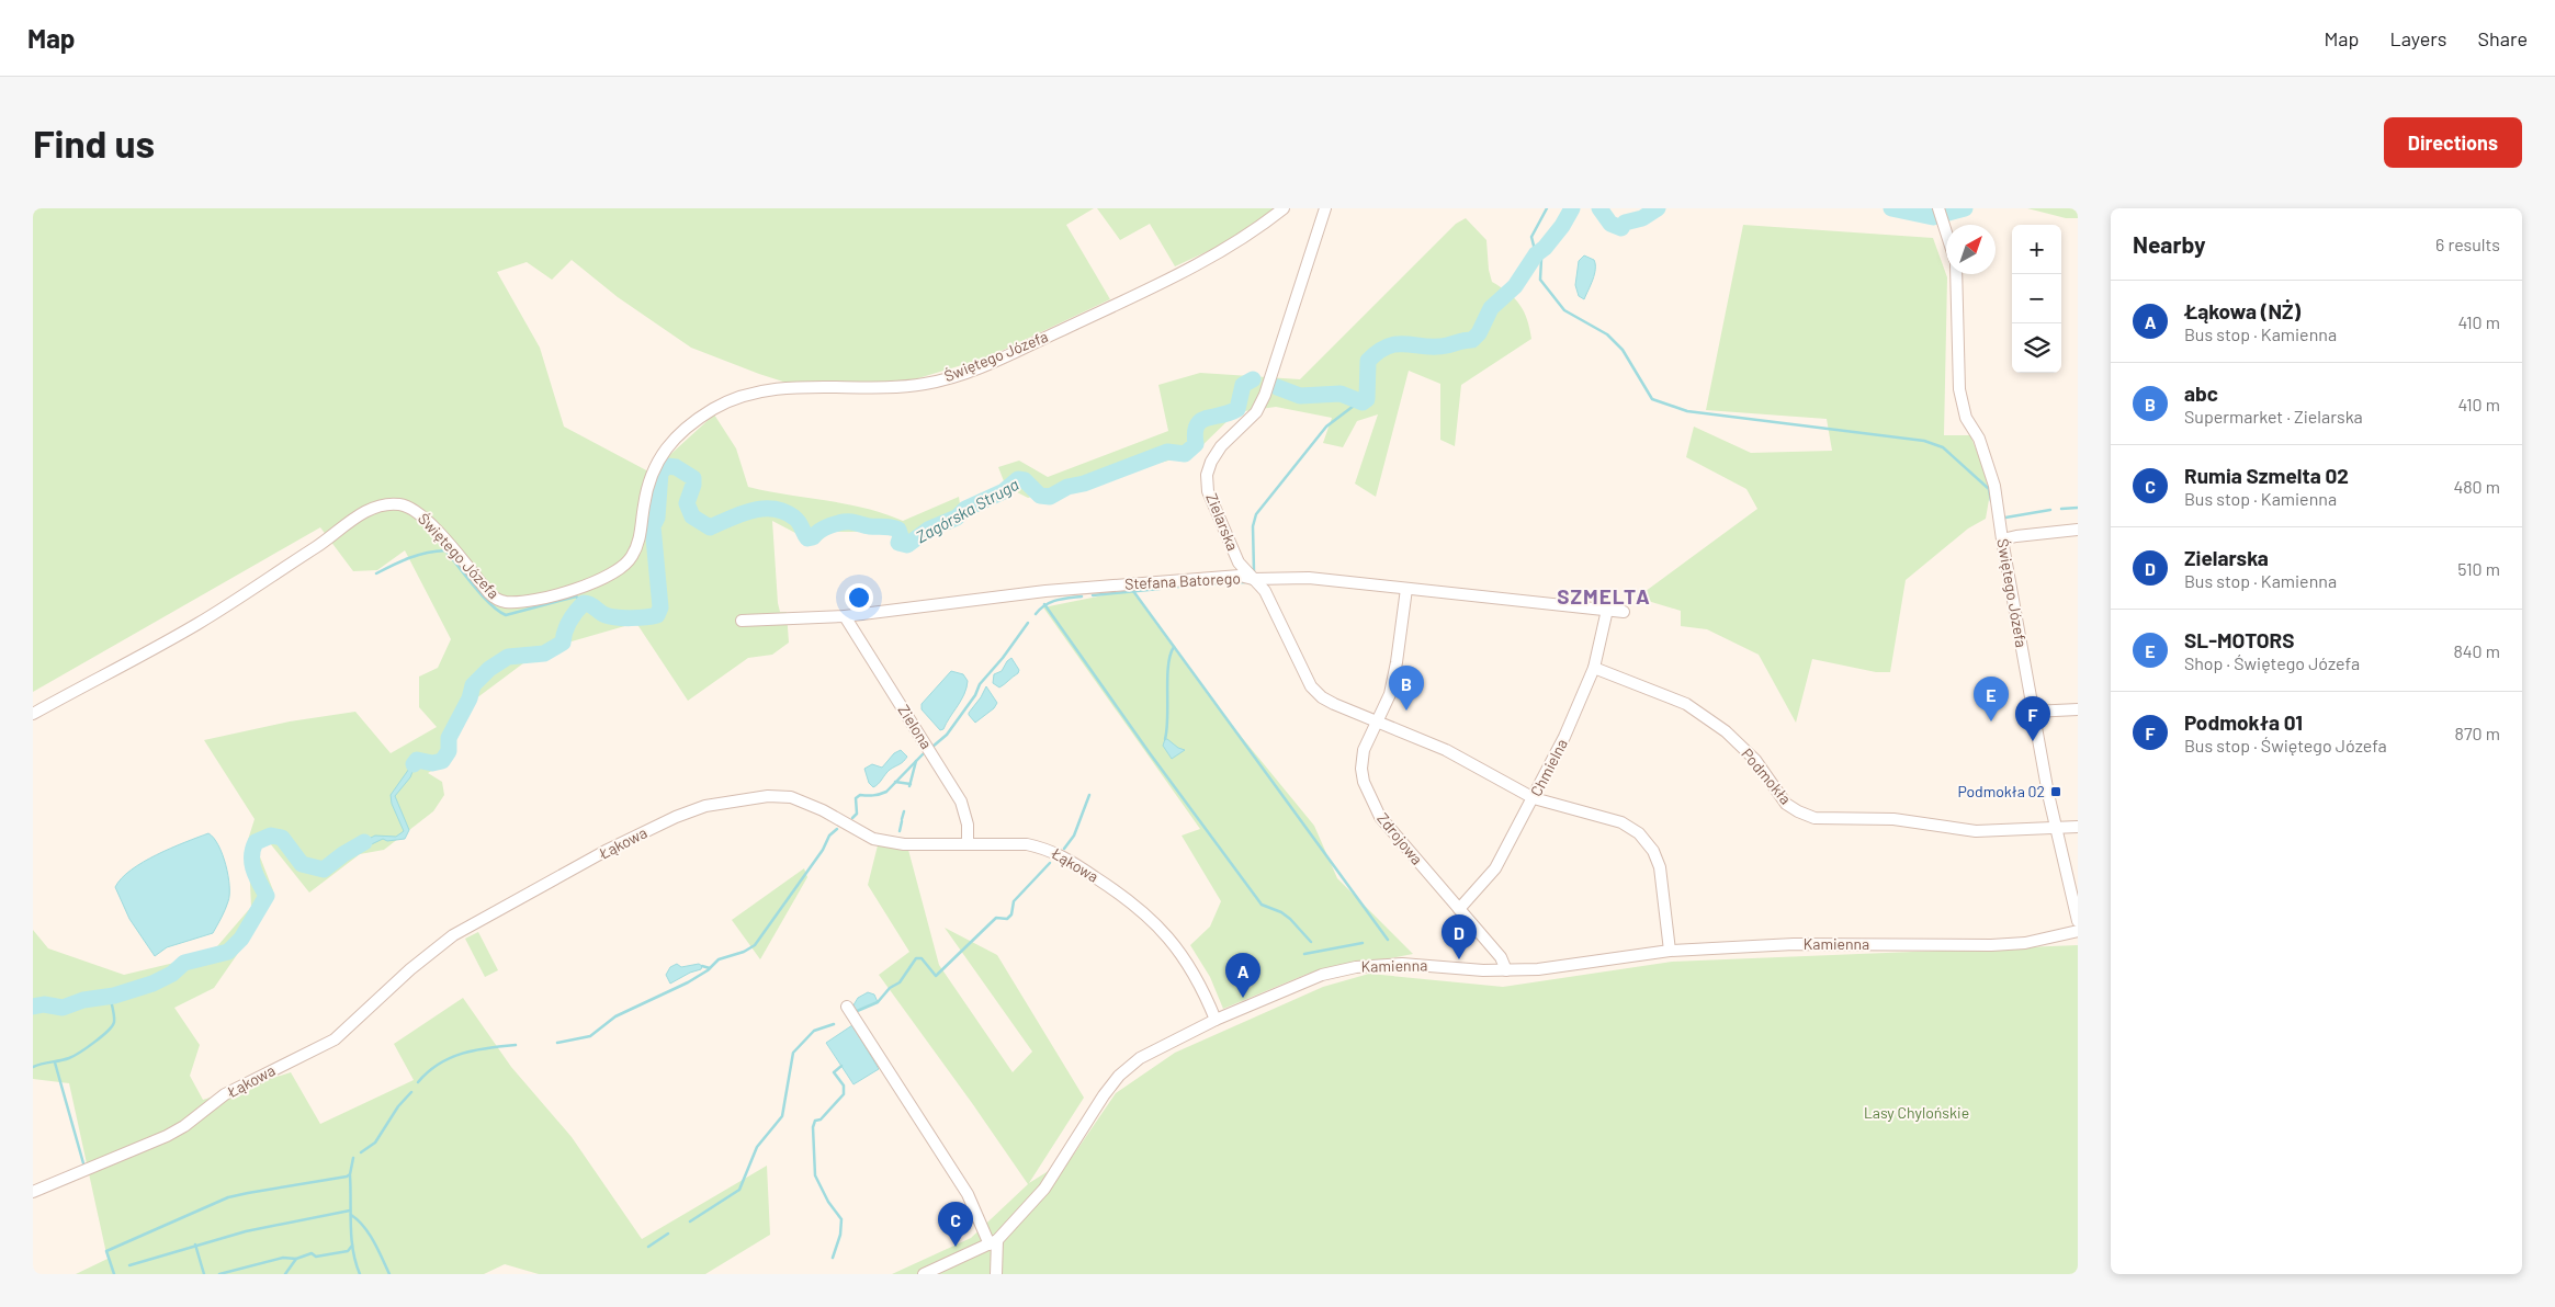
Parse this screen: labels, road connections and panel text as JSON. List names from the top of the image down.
{
  "streets": {
    "street": [
      "Świętego Józefa",
      "Zielarska",
      "Stefana Batorego",
      "Zielona",
      "Chmielna",
      "Podmokła",
      "Zdrojowa",
      "Łąkowa",
      "Kamienna"
    ]
  },
  "crossings": [
    ["Świętego Józefa", "Podmokła"],
    ["Zielarska", "Stefana Batorego"],
    ["Zielarska", "Chmielna"],
    ["Zielarska", "Zdrojowa"],
    ["Zielarska", "Kamienna"],
    ["Stefana Batorego", "Zielona"],
    ["Stefana Batorego", "Chmielna"],
    ["Stefana Batorego", "Zdrojowa"],
    ["Zielona", "Łąkowa"],
    ["Chmielna", "Podmokła"],
    ["Chmielna", "Zdrojowa"],
    ["Zdrojowa", "Kamienna"],
    ["Łąkowa", "Kamienna"]
  ],
  "districts": ["SZMELTA"],
  "water": ["Zagórska Struga"],
  "parks": ["Lasy Chylońskie"],
  "places": {
    "transit": ["Podmokła 02"]
  },
  "north": "top right",
  "page": {
    "header": "Map",
    "nav": ["Map", "Layers", "Share"],
    "buttons": "Directions",
    "title": "Find us",
    "heading": ["Nearby", "6 results"],
    "map_buttons": ["+", "−"],
    "list": [
      {
        "mark": "A",
        "name": "Łąkowa (NŻ)",
        "note": "Bus stop · Kamienna",
        "value": "410 m"
      },
      {
        "mark": "B",
        "name": "abc",
        "note": "Supermarket · Zielarska",
        "value": "410 m"
      },
      {
        "mark": "C",
        "name": "Rumia Szmelta 02",
        "note": "Bus stop · Kamienna",
        "value": "480 m"
      },
      {
        "mark": "D",
        "name": "Zielarska",
        "note": "Bus stop · Kamienna",
        "value": "510 m"
      },
      {
        "mark": "E",
        "name": "SL-MOTORS",
        "note": "Shop · Świętego Józefa",
        "value": "840 m"
      },
      {
        "mark": "F",
        "name": "Podmokła 01",
        "note": "Bus stop · Świętego Józefa",
        "value": "870 m"
      }
    ],
    "pins": [
      "B",
      "E",
      "F",
      "D",
      "A",
      "C"
    ]
  }
}
